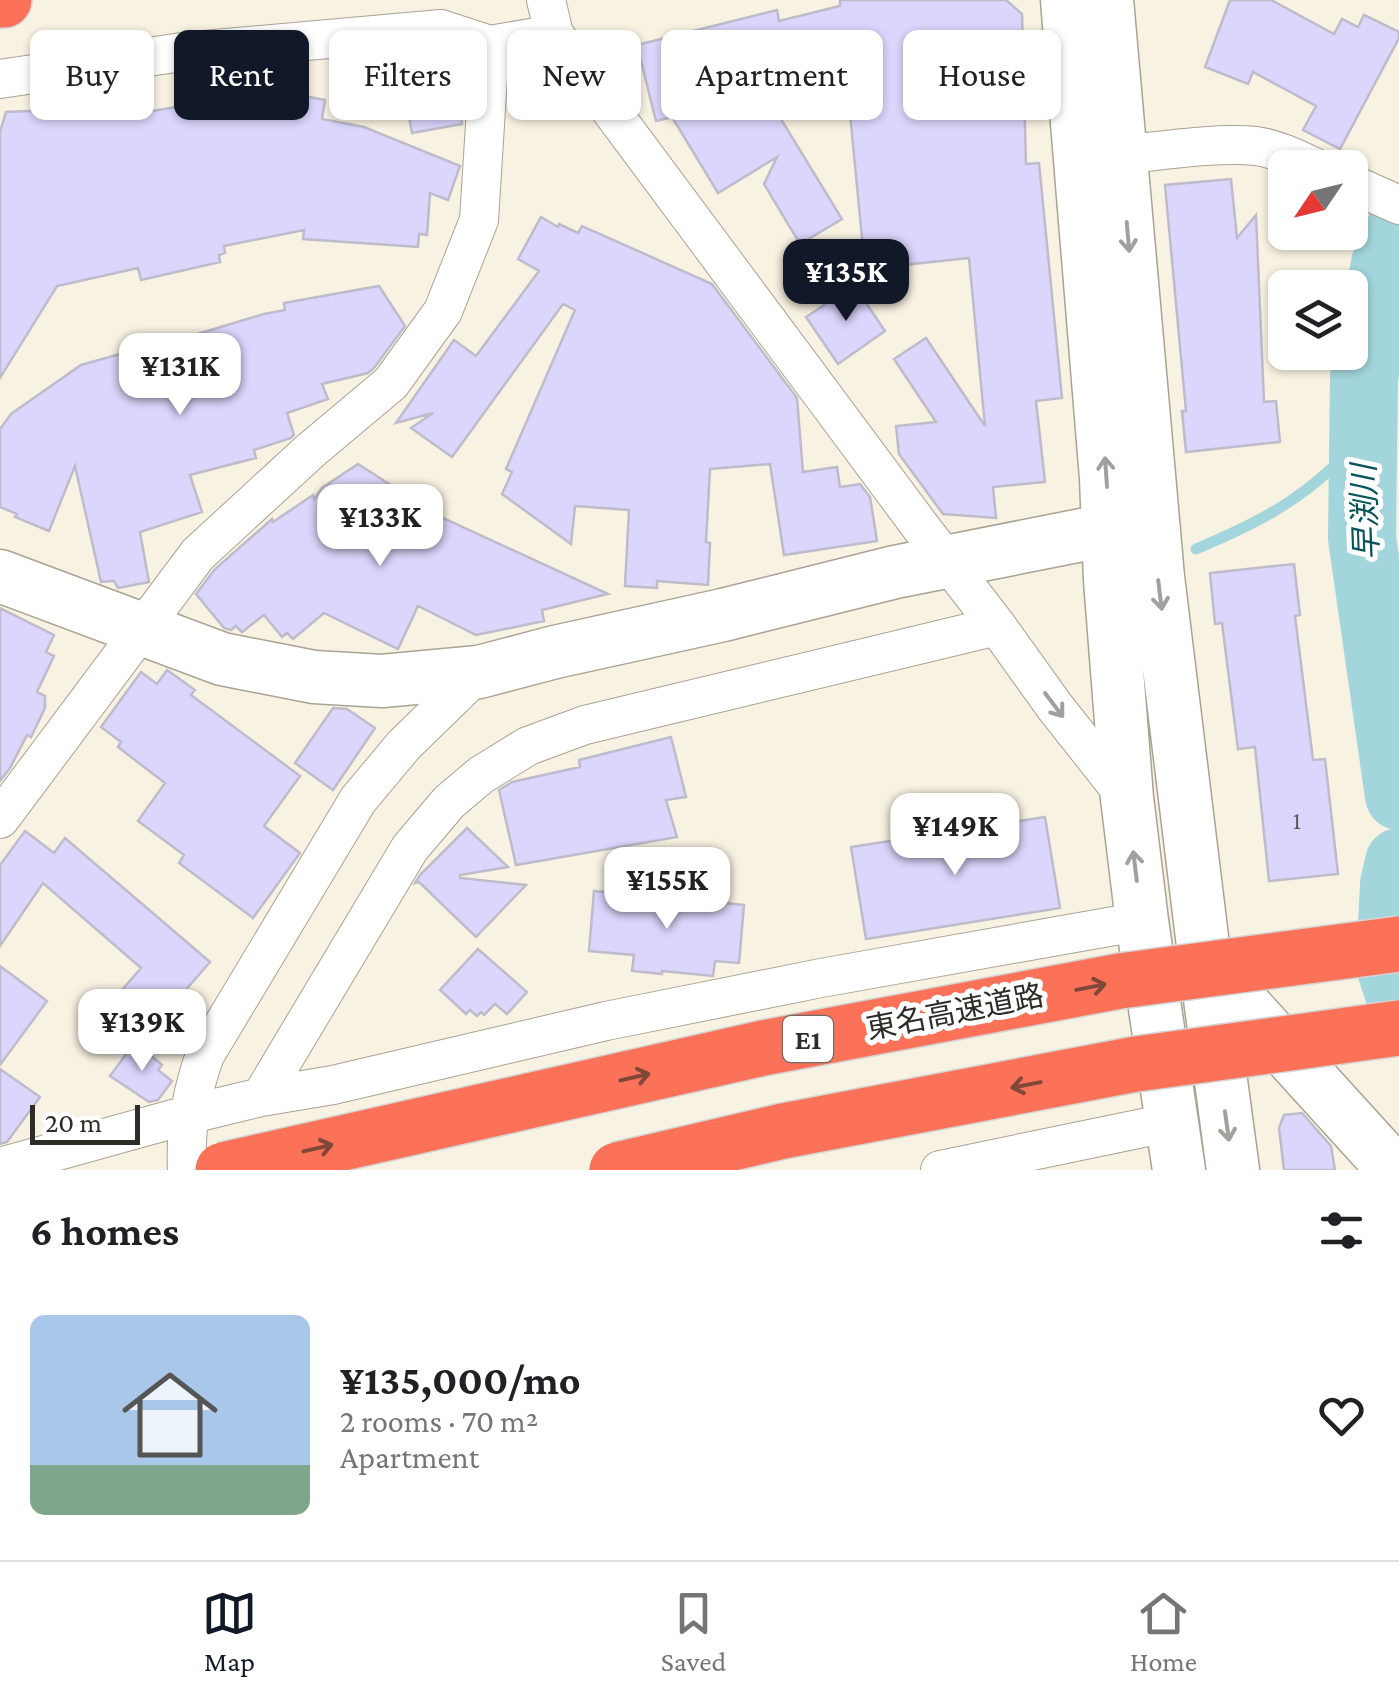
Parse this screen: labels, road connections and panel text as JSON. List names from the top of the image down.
{
  "streets": {
    "highway": ["東名高速道路", "E1"]
  },
  "water": ["早渕川"],
  "house_numbers": ["1"],
  "scale_bar": "20 m",
  "north": "bottom left",
  "page": {
    "chip": [
      "Buy",
      "Rent",
      "Filters",
      "New",
      "Apartment",
      "House"
    ],
    "price": [
      "¥135K",
      "¥131K",
      "¥133K",
      "¥149K",
      "¥155K",
      "¥139K"
    ],
    "scale": "20 m",
    "heading": "6 homes",
    "list": [
      {
        "name": "¥135,000/mo",
        "note": "2 rooms · 70 m² · Apartment"
      }
    ],
    "tabs": ["Map", "Saved", "Home"]
  }
}
